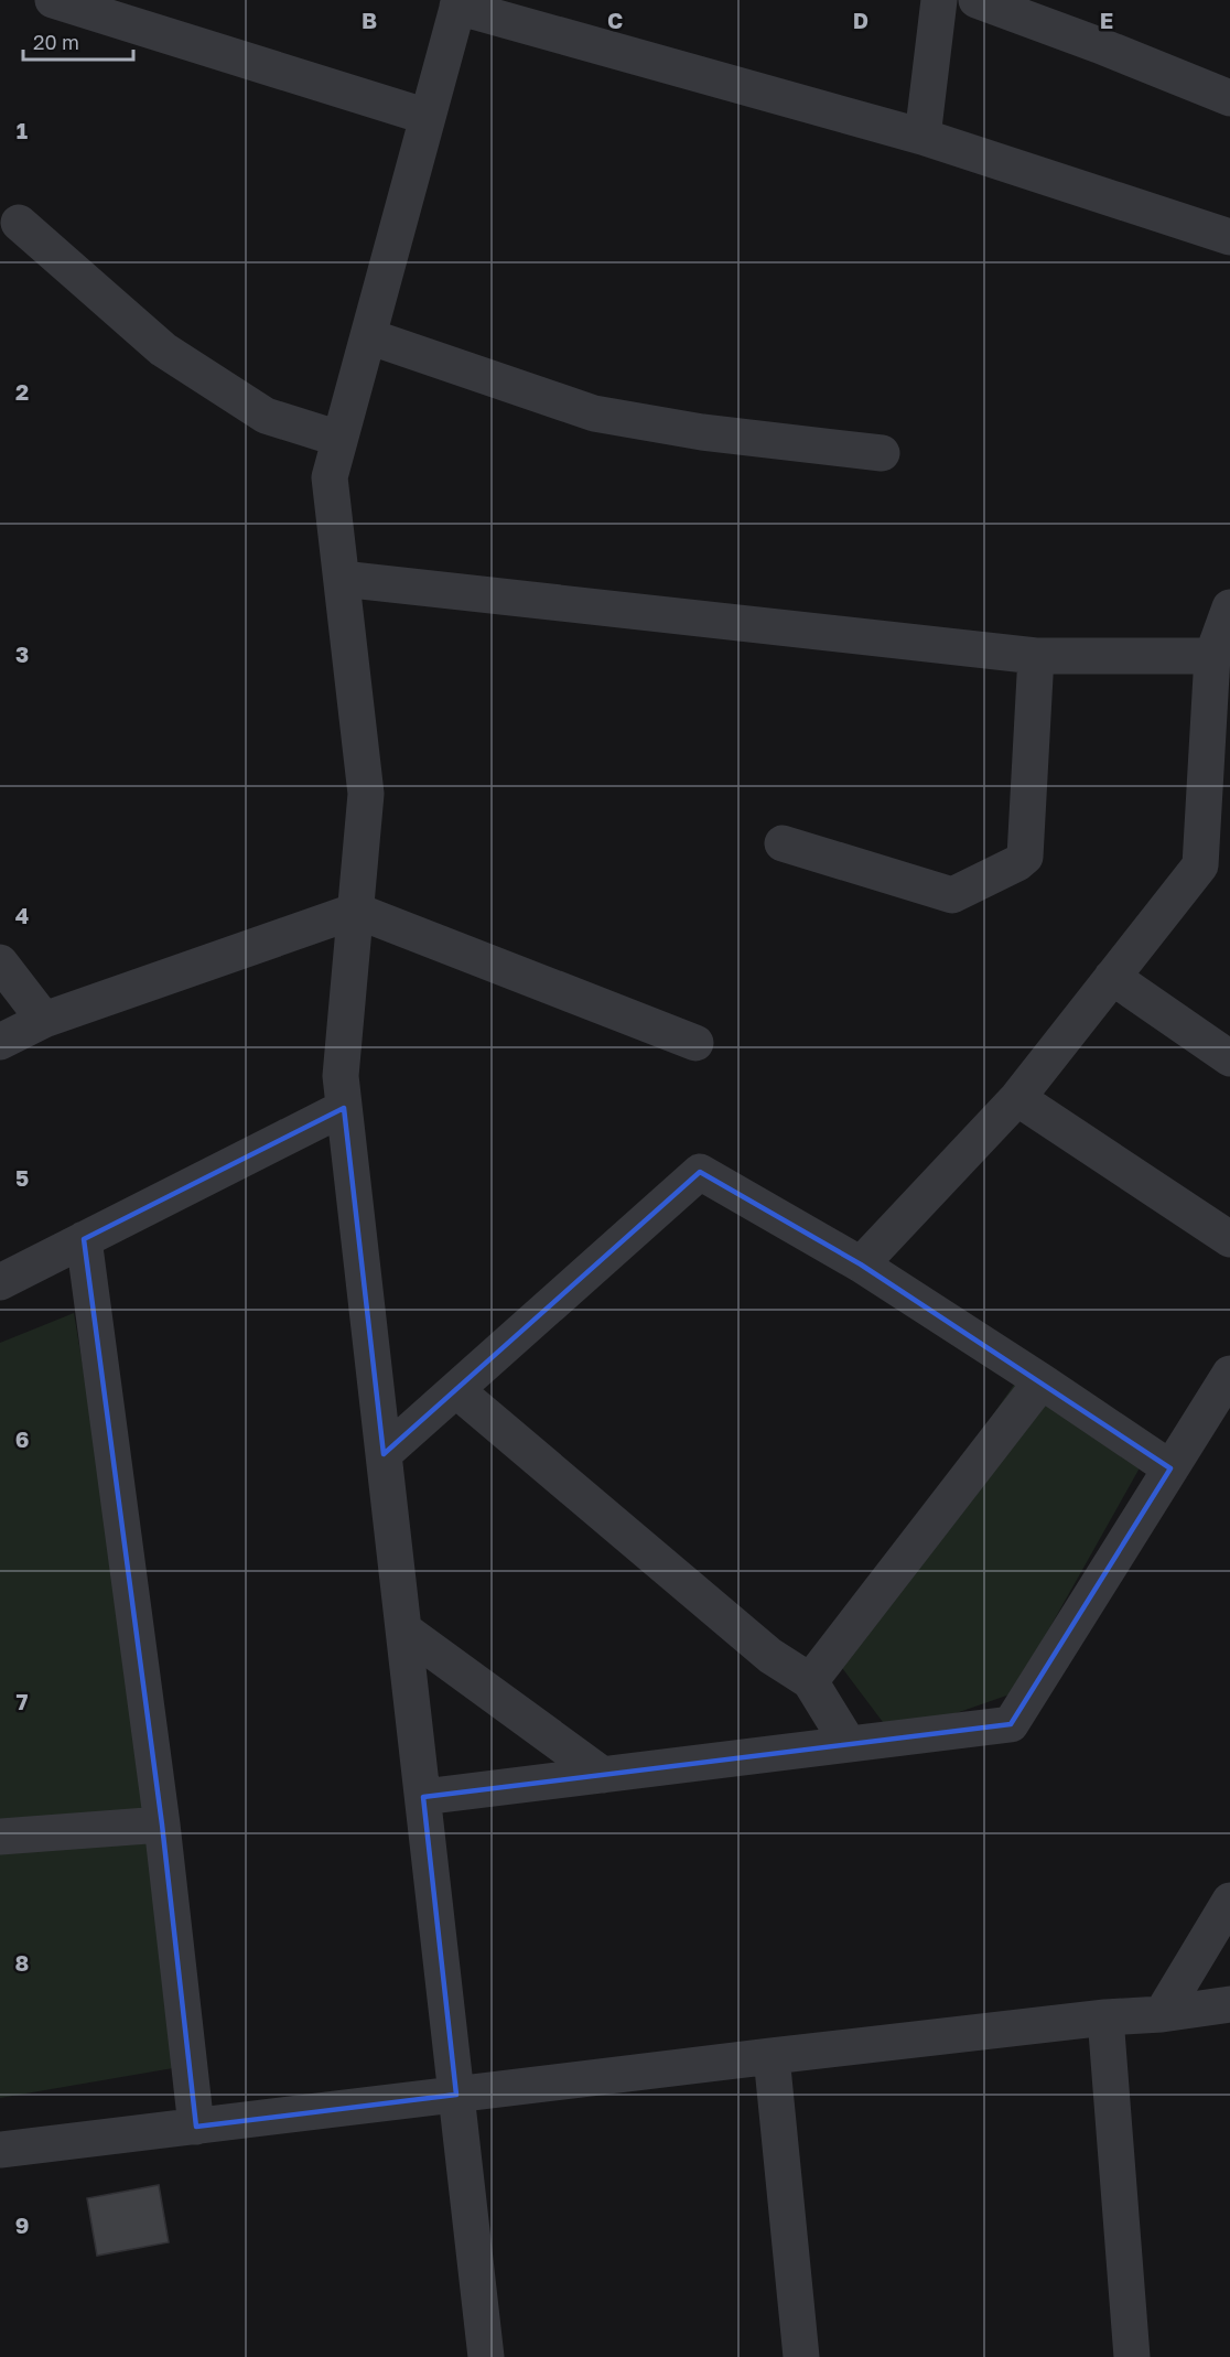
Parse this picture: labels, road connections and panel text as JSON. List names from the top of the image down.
{
  "scale_bar": "20 m",
  "grid": {
    "columns": [
      "B",
      "C",
      "D",
      "E"
    ],
    "rows": [
      "1",
      "2",
      "3",
      "4",
      "5",
      "6",
      "7",
      "8",
      "9"
    ]
  }
}
